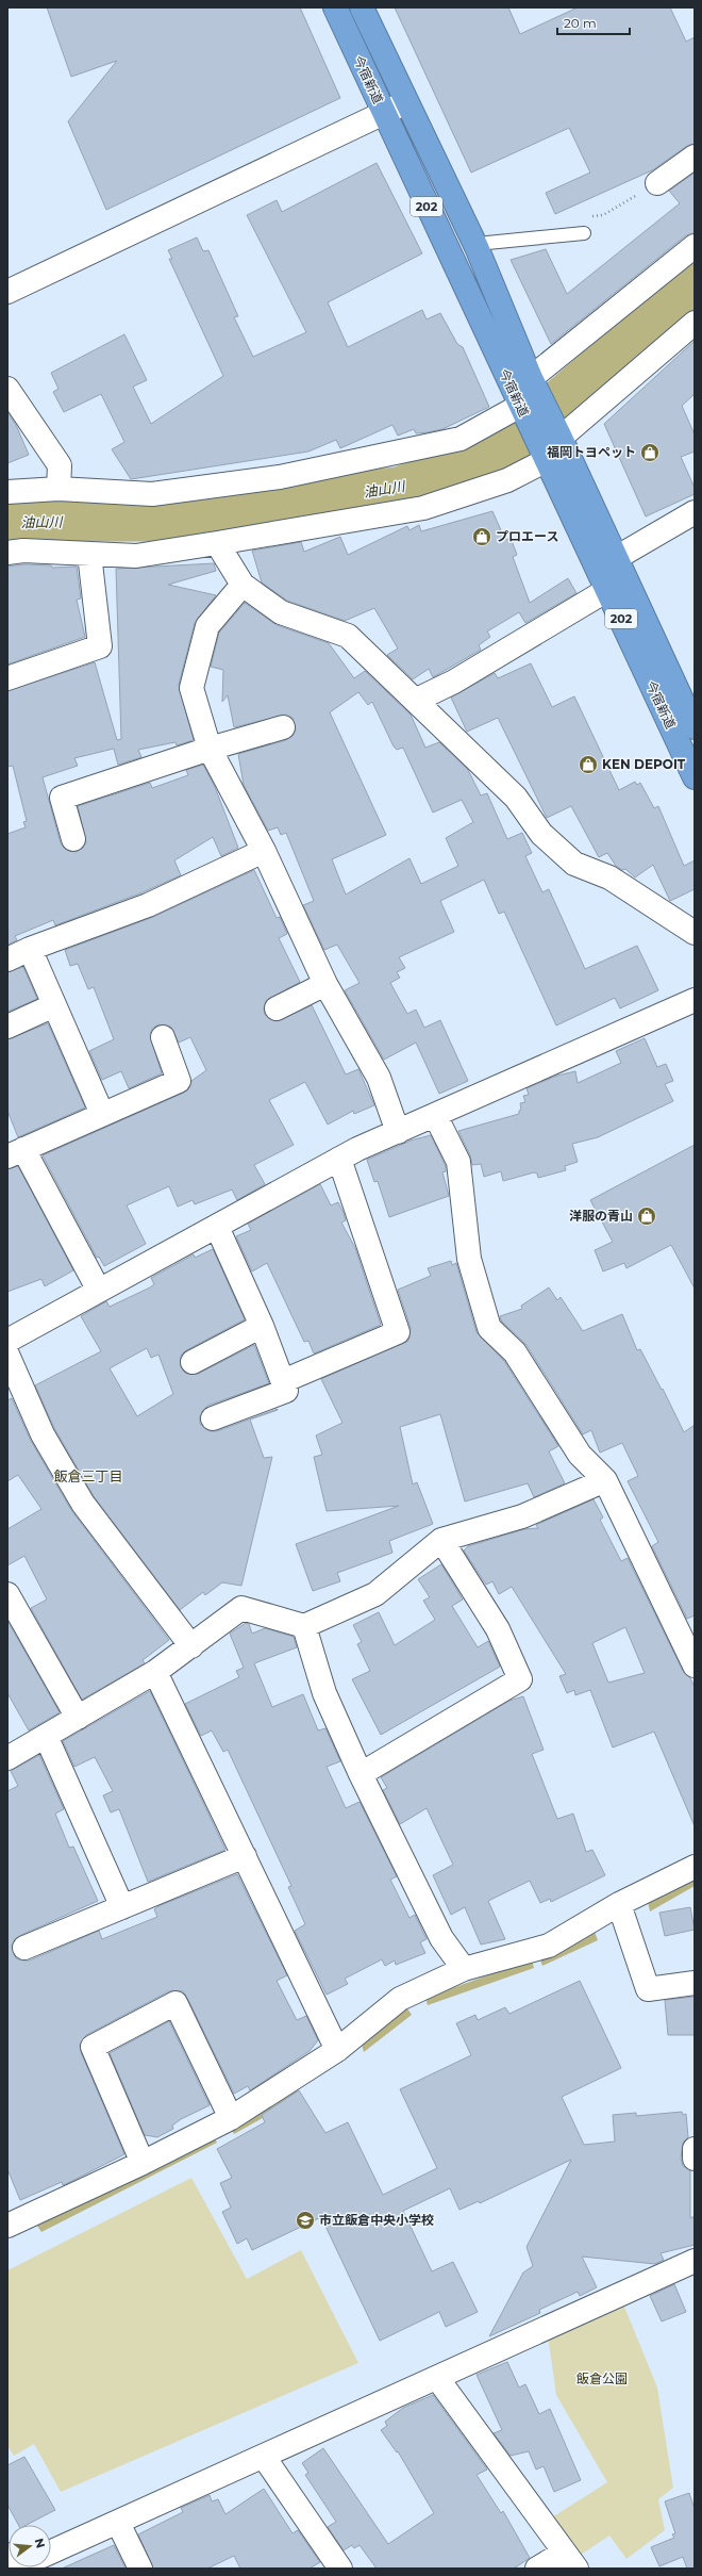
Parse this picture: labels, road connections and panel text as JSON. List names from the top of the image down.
{
  "streets": {
    "highway": ["今宿新道", "202"]
  },
  "districts": ["飯倉三丁目"],
  "water": ["油山川"],
  "parks": ["飯倉公園"],
  "places": {
    "shop": [
      "福岡トヨペット",
      "プロエース",
      "KEN DEPOIT",
      "洋服の青山"
    ],
    "school or university": ["市立飯倉中央小学校"]
  },
  "scale_bar": "20 m",
  "north": "right"
}
